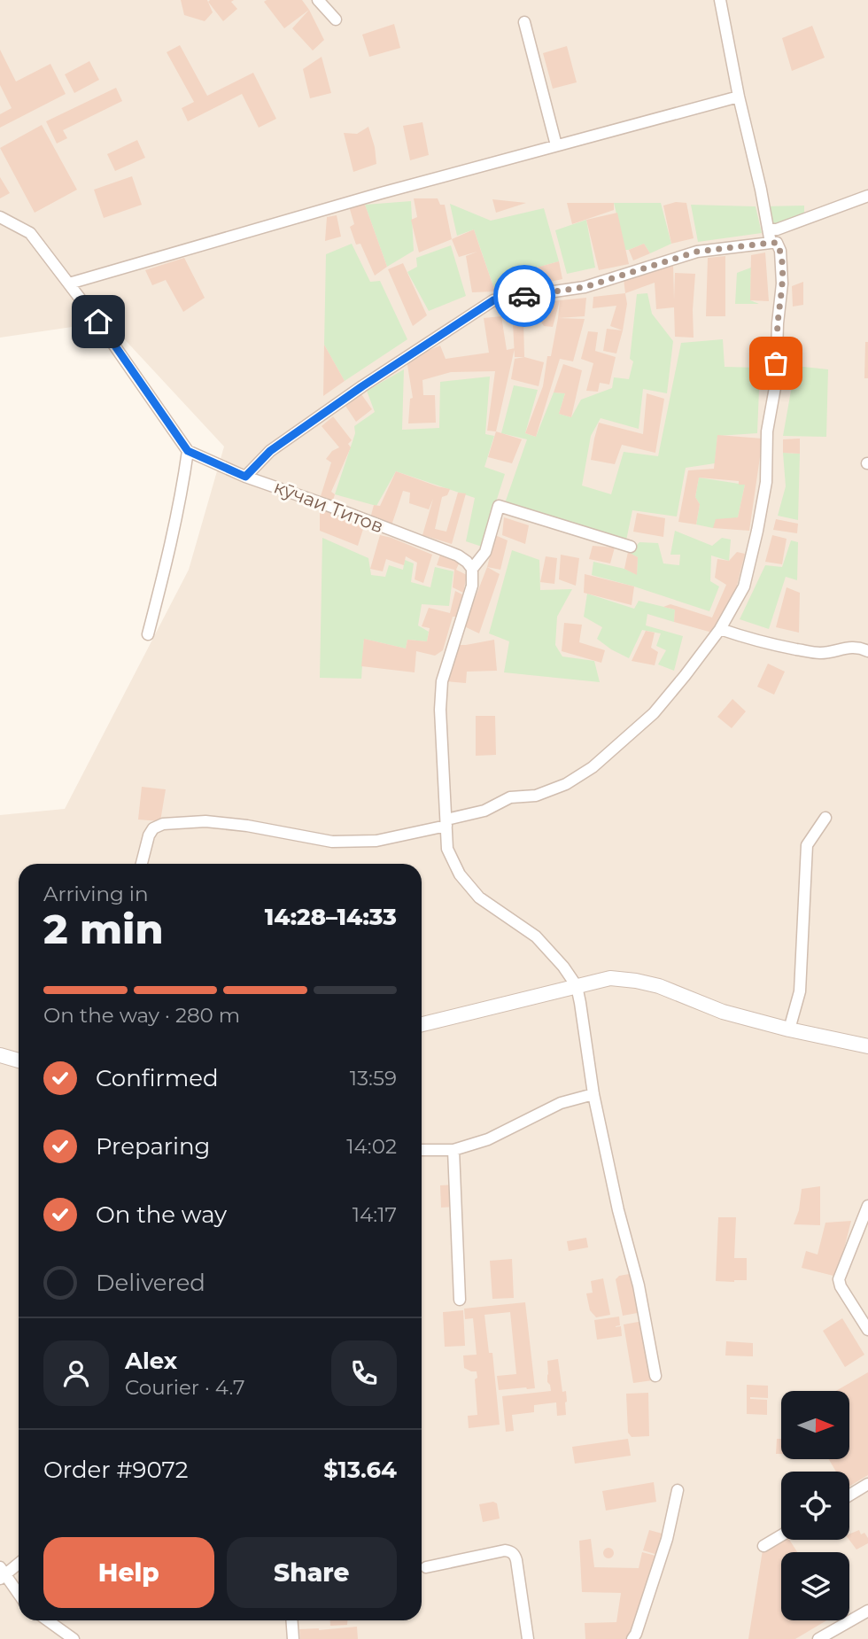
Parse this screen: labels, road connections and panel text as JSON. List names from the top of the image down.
{
  "streets": {
    "street": ["кӯчаи Титов"]
  },
  "north": "right",
  "page": {
    "heading": ["2 min", "Arriving in", "14:28–14:33"],
    "panel": [
      "Alex",
      "Courier · 4.7",
      "Order #9072",
      "$13.64"
    ],
    "bar": "On the way · 280 m",
    "list": [
      ["Confirmed", "13:59"],
      ["Preparing", "14:02"],
      ["On the way", "14:17"],
      "Delivered"
    ],
    "buttons": ["Help", "Share"]
  }
}
